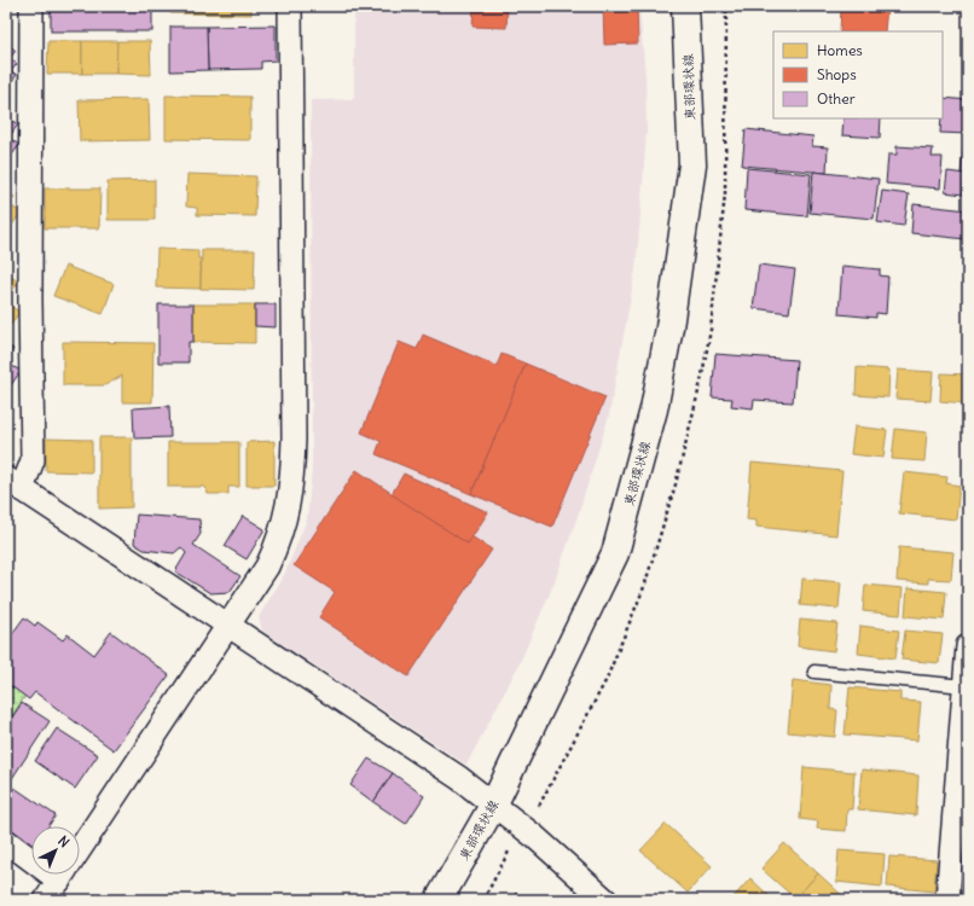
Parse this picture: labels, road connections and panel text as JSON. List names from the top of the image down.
{
  "streets": {
    "street": ["東部環状線"]
  },
  "legend": ["Homes", "Shops", "Other"],
  "north": "top right"
}
